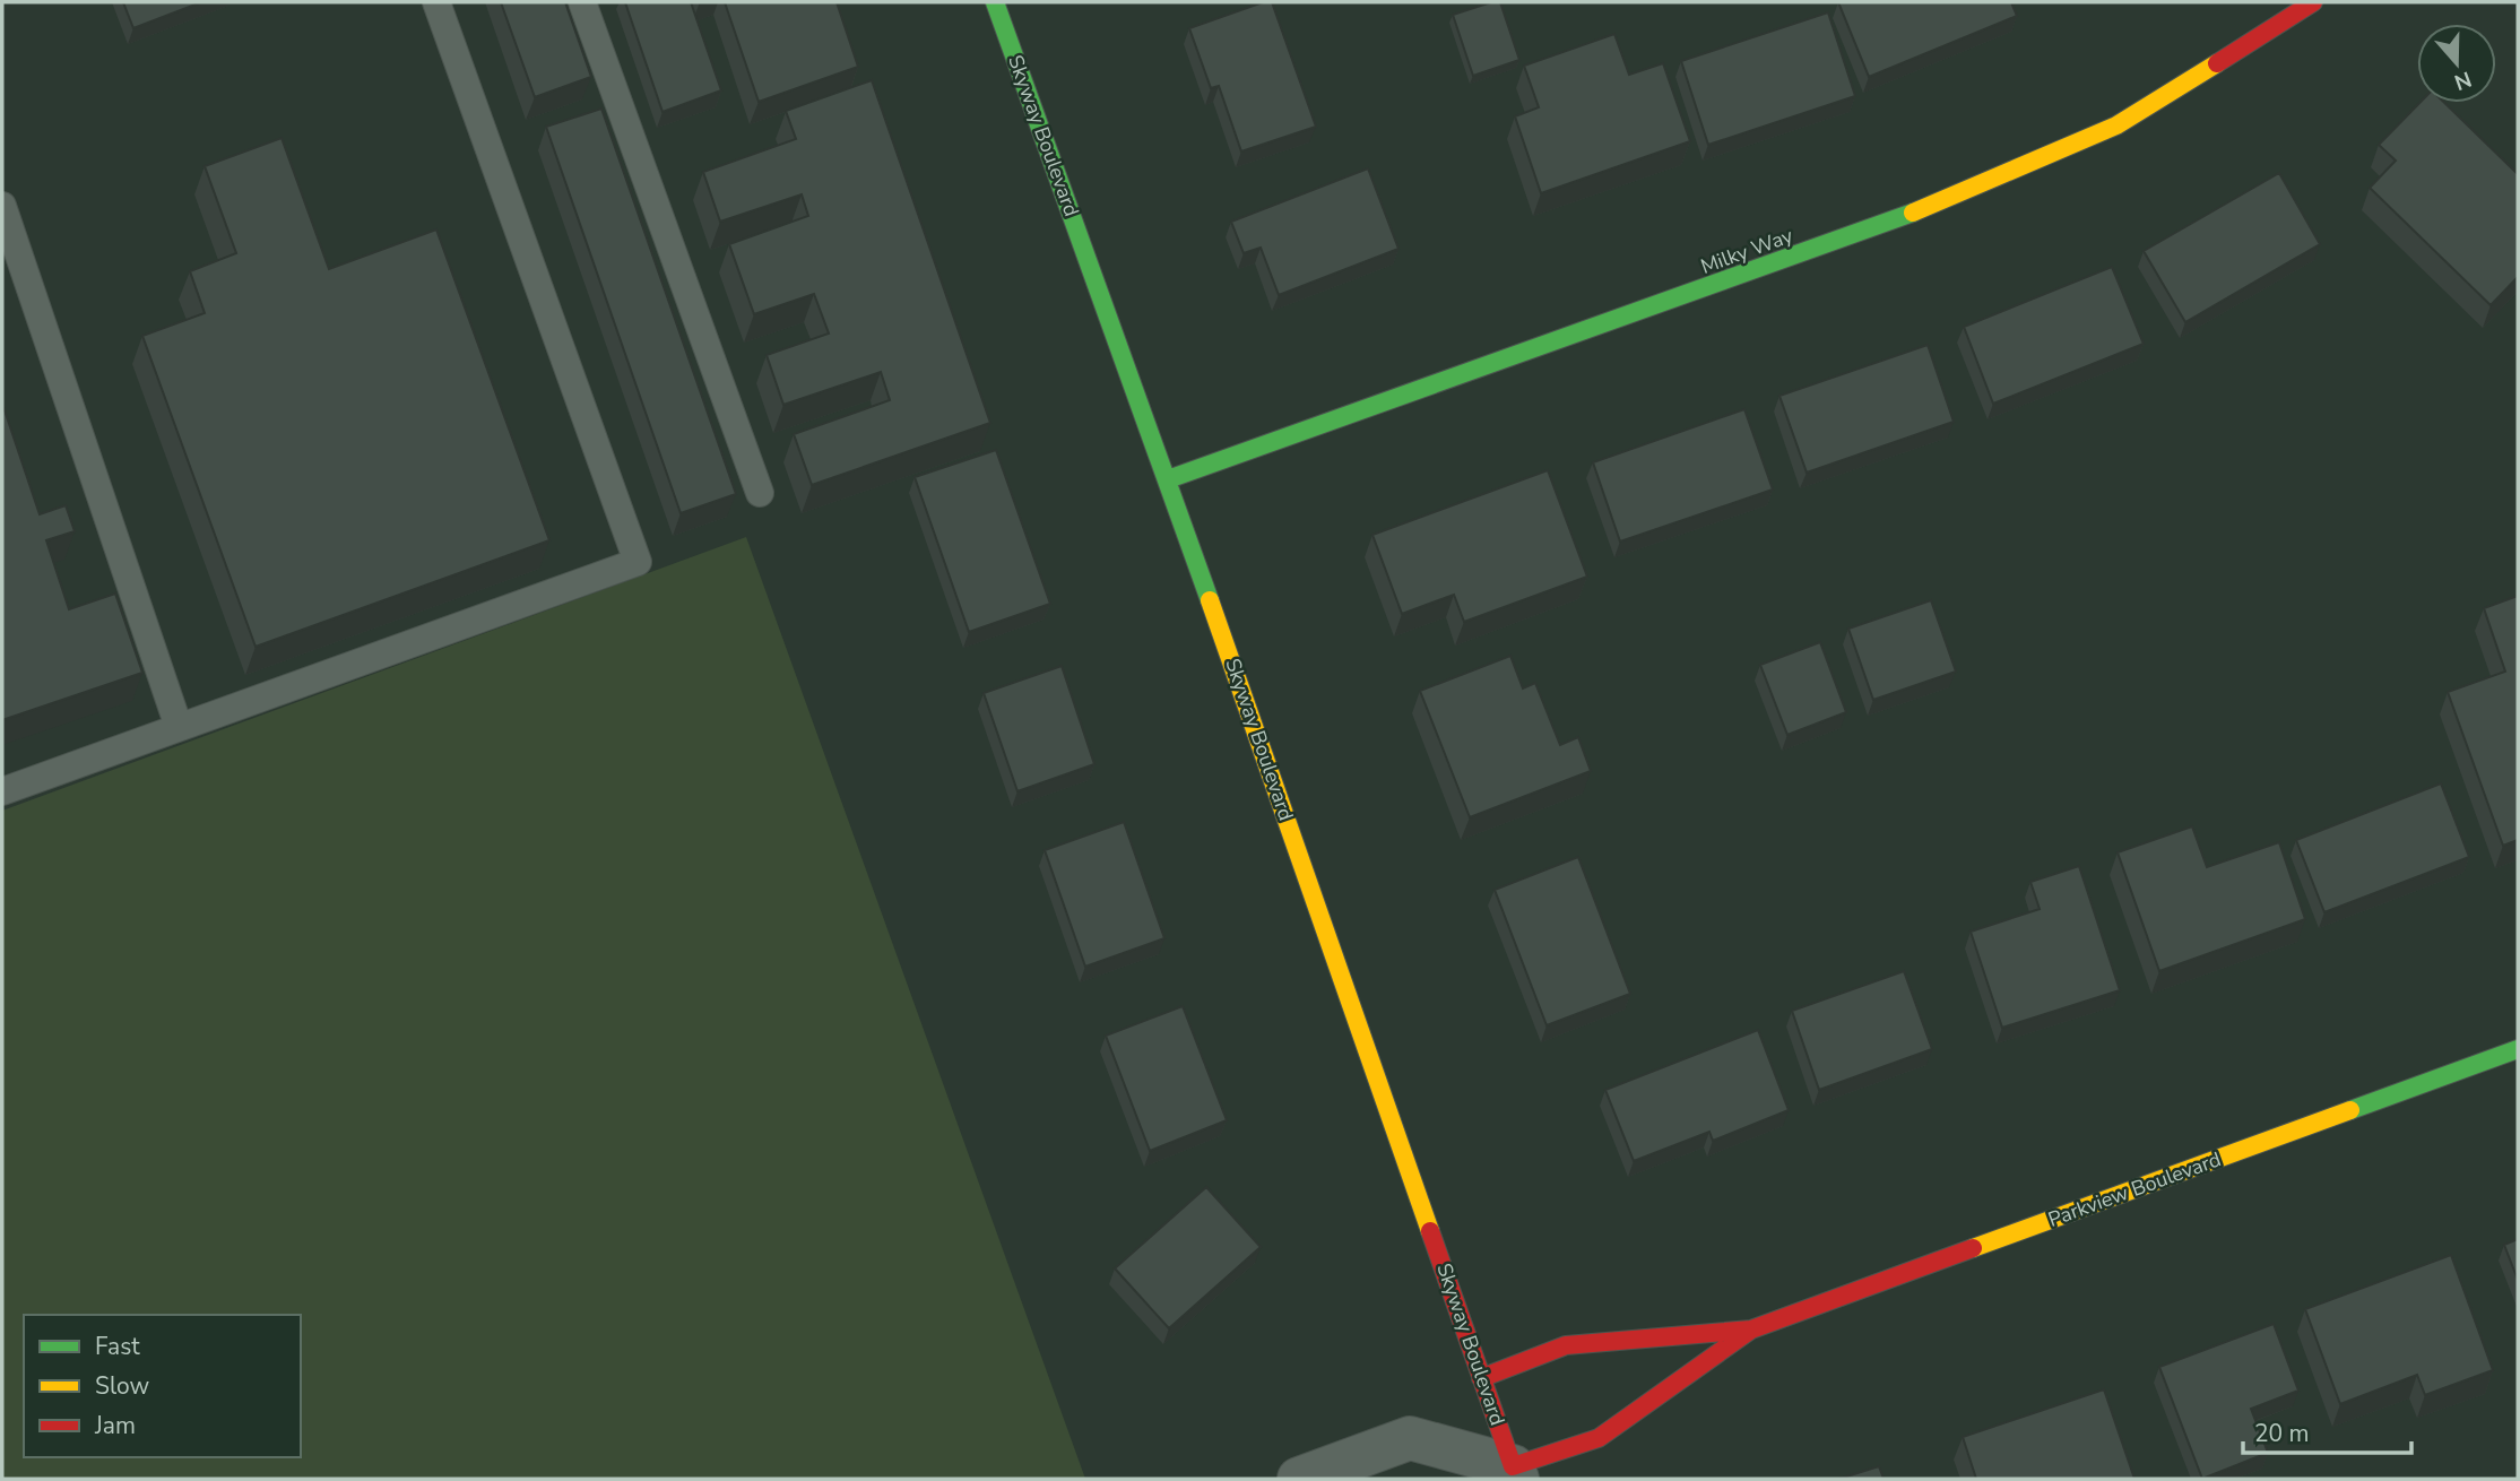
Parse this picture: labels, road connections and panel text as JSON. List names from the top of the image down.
{
  "streets": {
    "street": ["Skyway Boulevard", "Milky Way", "Parkview Boulevard"]
  },
  "crossings": [
    ["Skyway Boulevard", "Milky Way"],
    ["Skyway Boulevard", "Parkview Boulevard"]
  ],
  "legend": ["Fast", "Slow", "Jam"],
  "scale_bar": "20 m",
  "north": "bottom"
}
